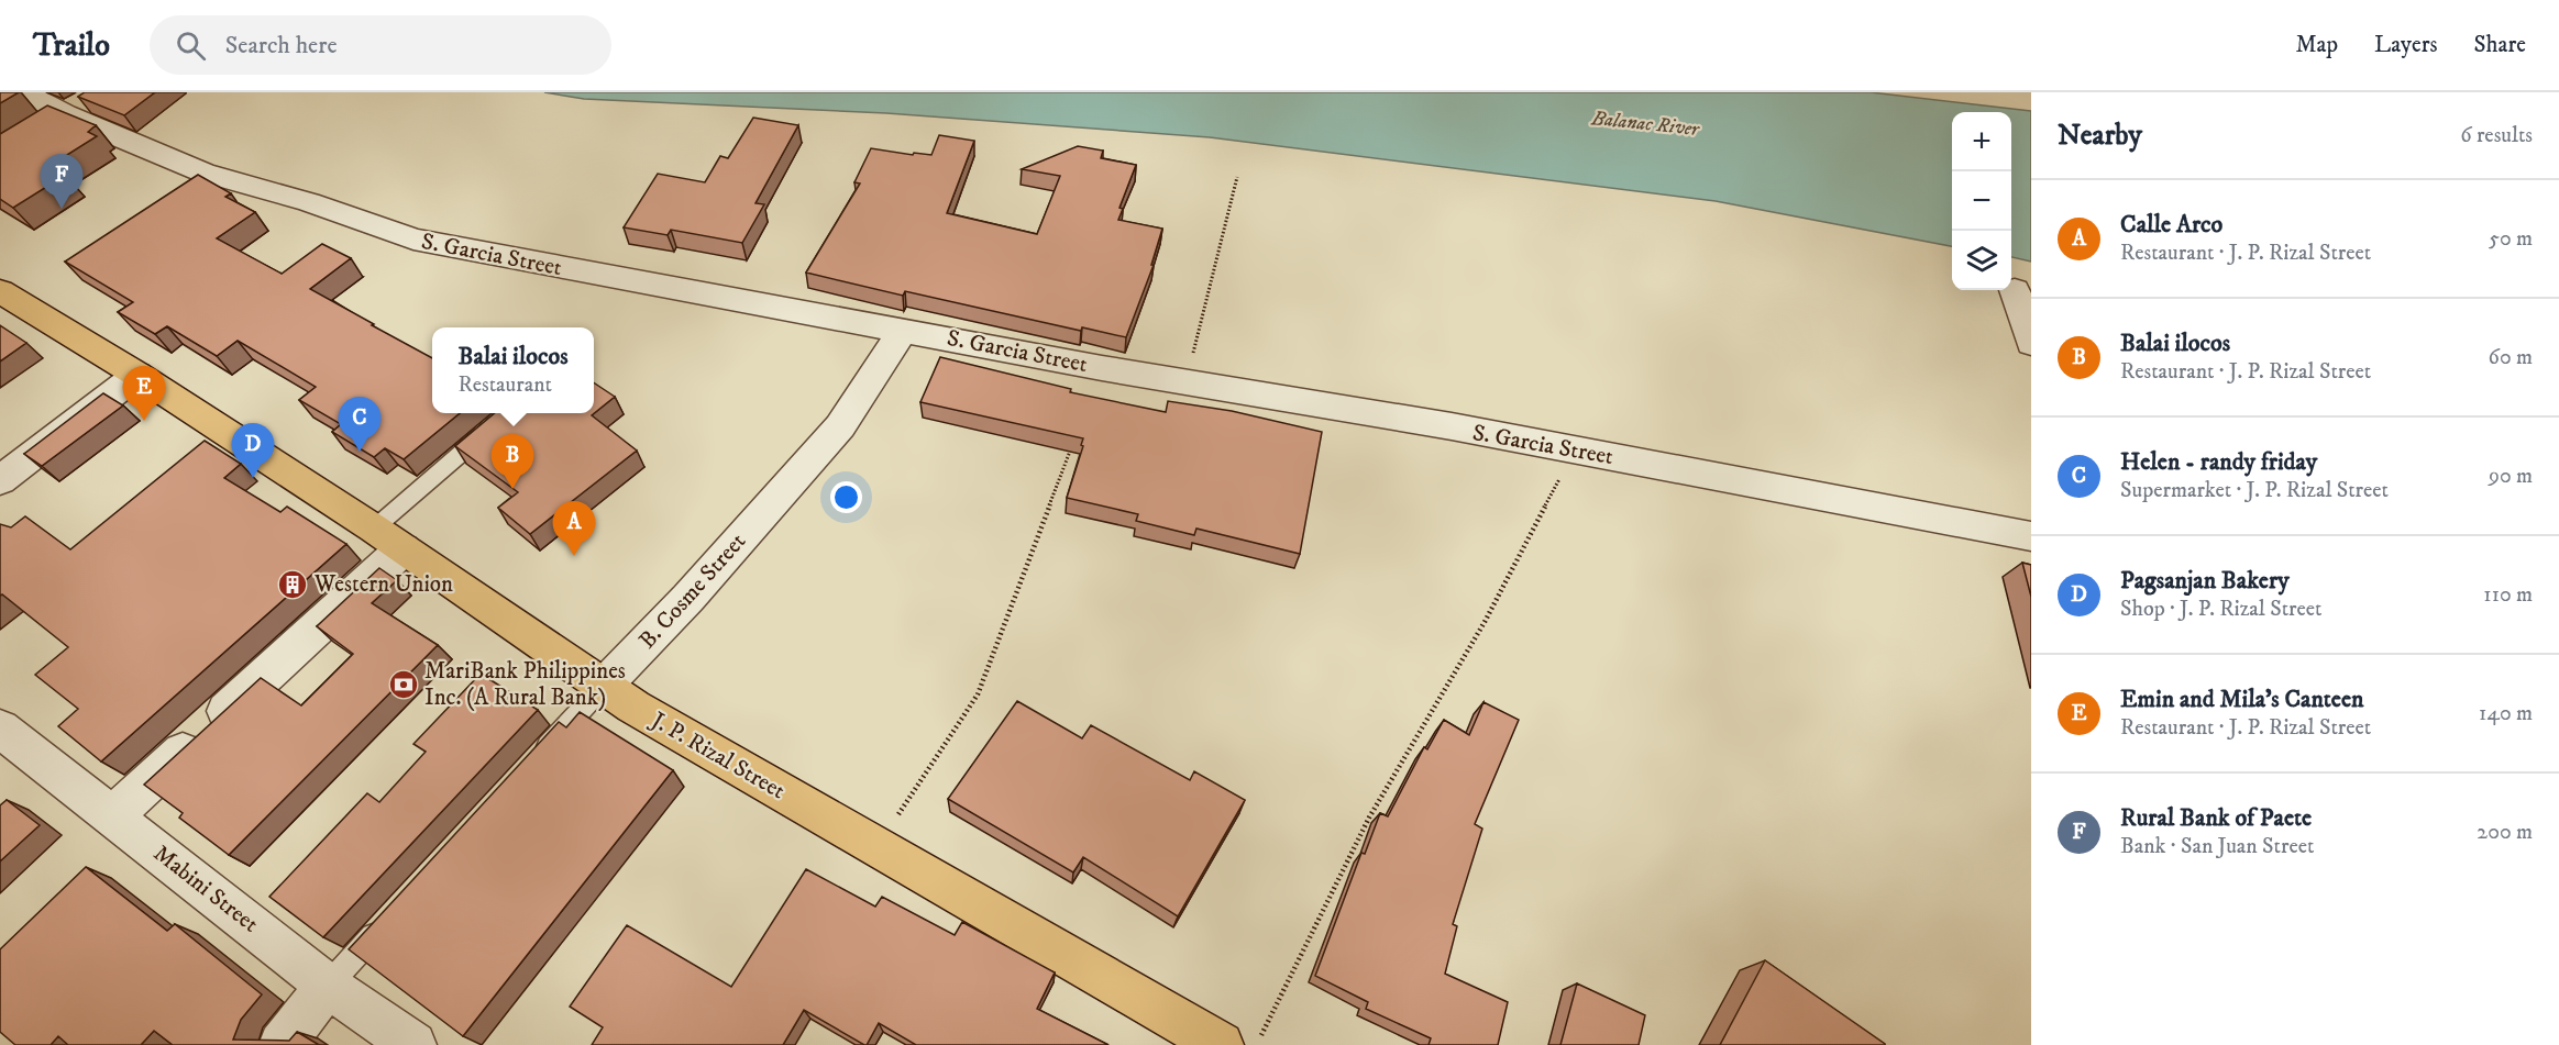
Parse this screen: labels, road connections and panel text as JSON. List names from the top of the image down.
{
  "streets": {
    "main road": ["J. P. Rizal Street"],
    "street": ["S. Garcia Street", "B. Cosme Street", "Mabini Street"]
  },
  "crossings": [
    ["S. Garcia Street", "B. Cosme Street"],
    ["B. Cosme Street", "J. P. Rizal Street"]
  ],
  "water": ["Balanac River"],
  "places": {
    "building": ["Western Union"],
    "bank": ["MariBank Philippines Inc. (A Rural Bank)"]
  },
  "page": {
    "header": "Trailo",
    "search": "Search here",
    "nav": ["Map", "Layers", "Share"],
    "heading": ["Nearby", "6 results"],
    "map_buttons": ["+", "−"],
    "pins": [
      "F",
      "E",
      "C",
      "D",
      "B",
      "A"
    ],
    "list": [
      {
        "mark": "A",
        "name": "Calle Arco",
        "note": "Restaurant · J. P. Rizal Street",
        "value": "50 m"
      },
      {
        "mark": "B",
        "name": "Balai ilocos",
        "note": "Restaurant · J. P. Rizal Street",
        "value": "60 m"
      },
      {
        "mark": "C",
        "name": "Helen - randy friday",
        "note": "Supermarket · J. P. Rizal Street",
        "value": "90 m"
      },
      {
        "mark": "D",
        "name": "Pagsanjan Bakery",
        "note": "Shop · J. P. Rizal Street",
        "value": "110 m"
      },
      {
        "mark": "E",
        "name": "Emin and Mila's Canteen",
        "note": "Restaurant · J. P. Rizal Street",
        "value": "140 m"
      },
      {
        "mark": "F",
        "name": "Rural Bank of Paete",
        "note": "Bank · San Juan Street",
        "value": "200 m"
      }
    ],
    "popup": ["Balai ilocos", "Restaurant"]
  }
}
